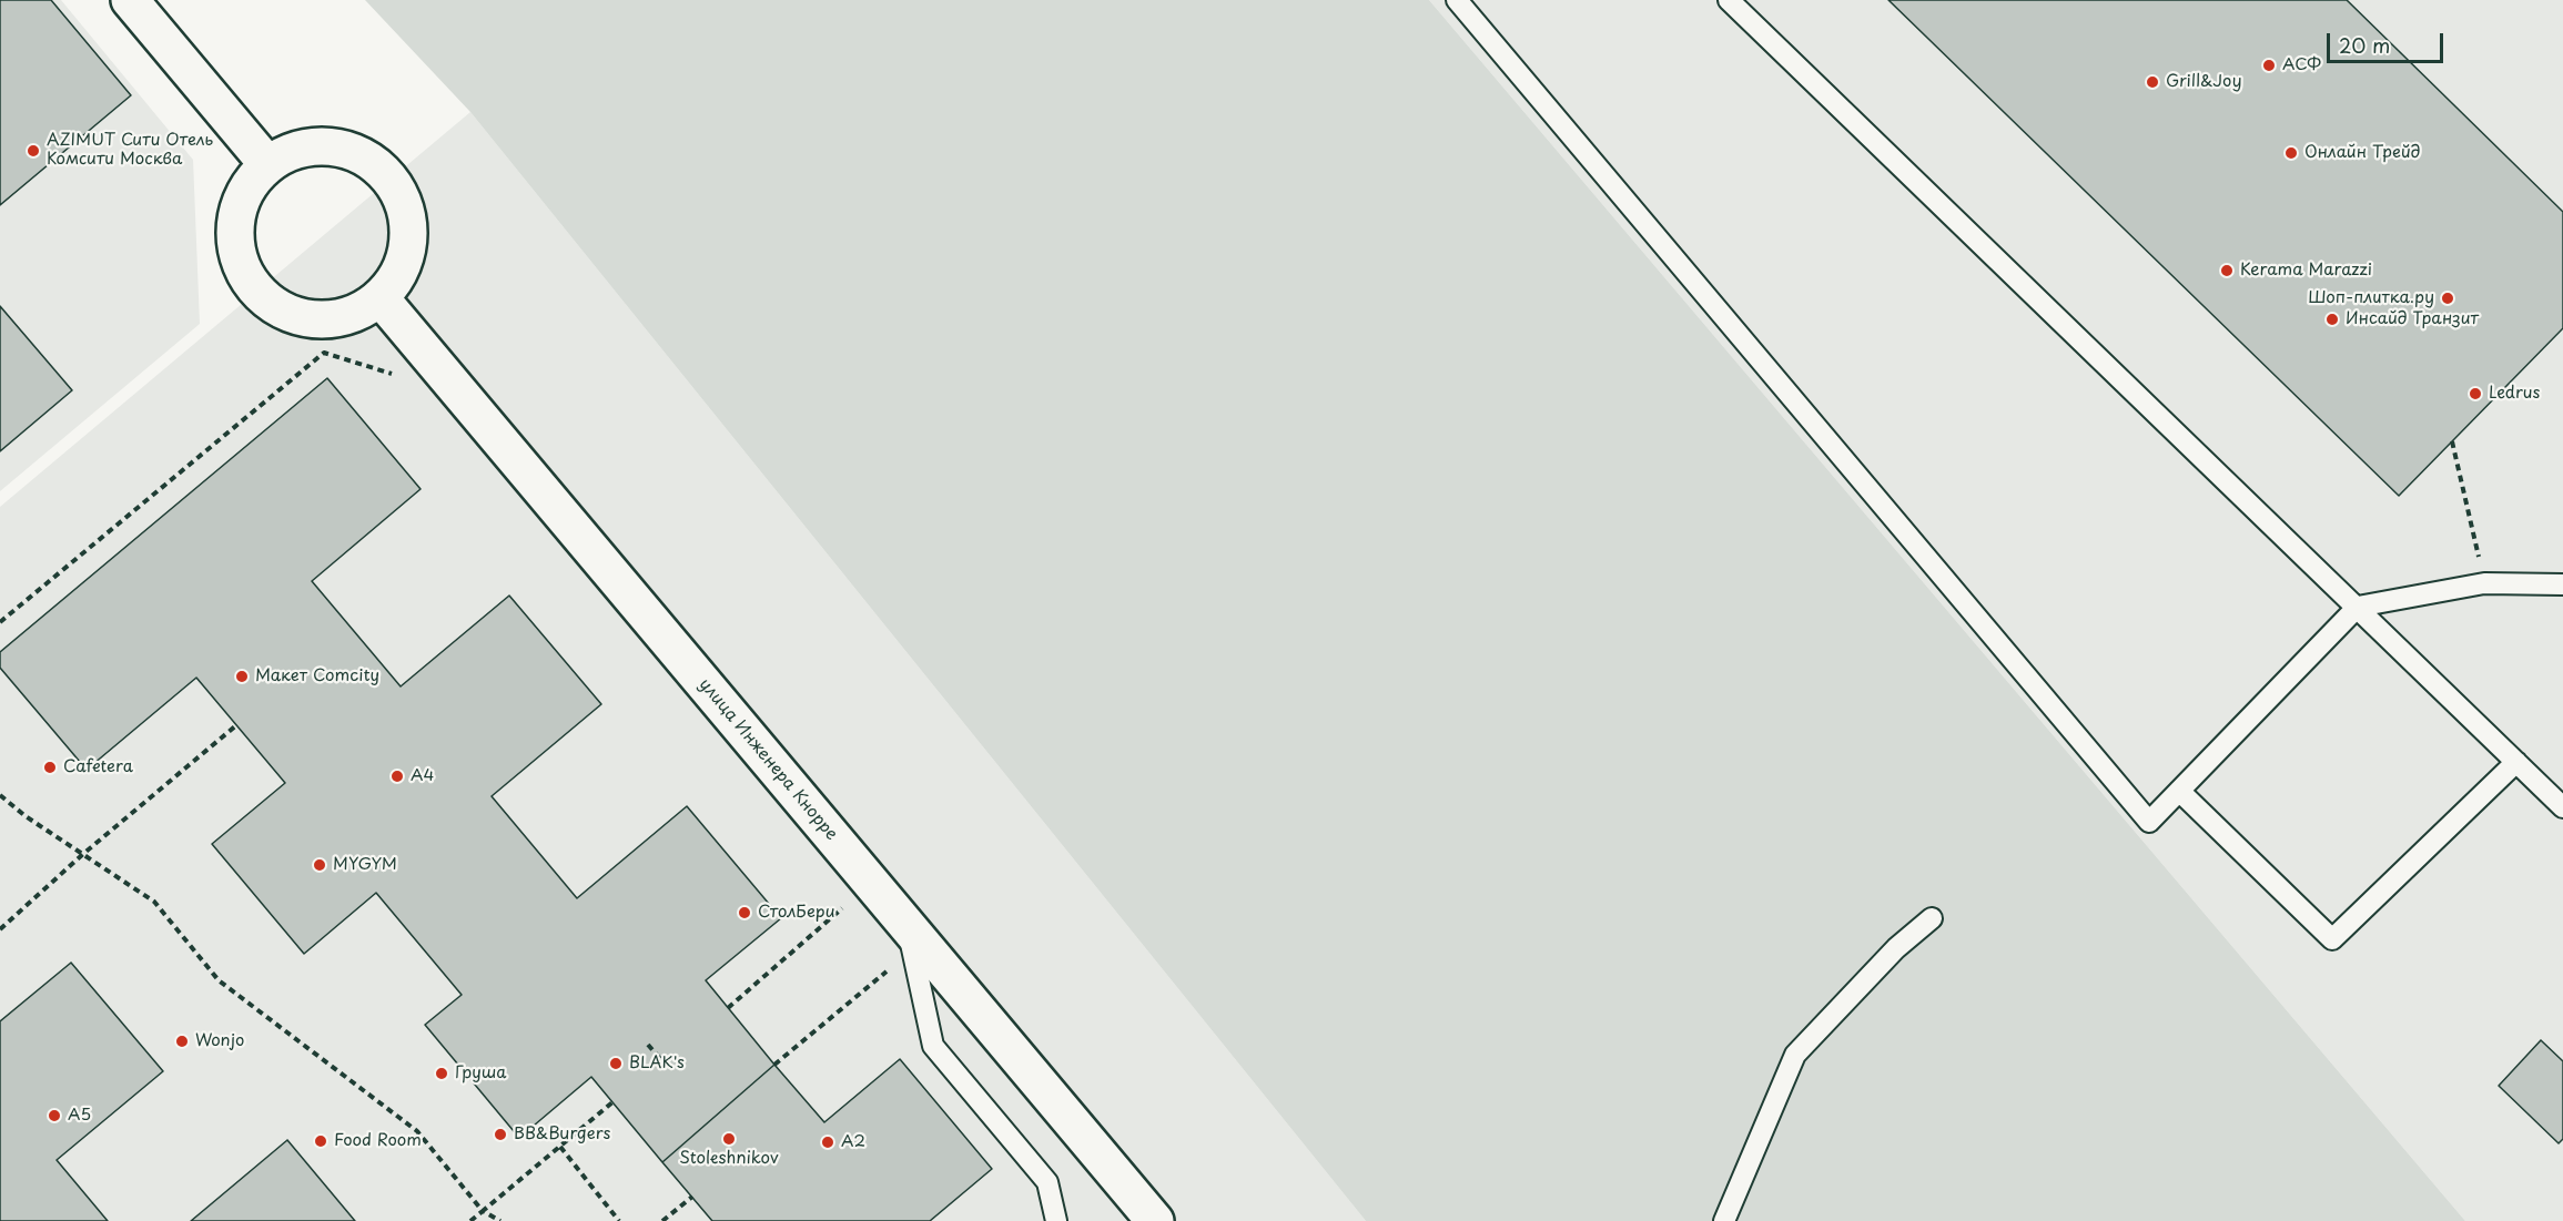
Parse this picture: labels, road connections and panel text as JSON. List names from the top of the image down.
{
  "streets": {
    "street": ["улица Инженера Кнорре"]
  },
  "places": [
    "АСФ",
    "Grill&Joy",
    "AZIMUT Сити Отель Комсити Москва",
    "Онлайн Трейд",
    "Kerama Marazzi",
    "Шоп-плитка.ру",
    "Инсайд Транзит",
    "Ledrus",
    "Макет Comcity",
    "Cafetera",
    "А4",
    "MYGYM",
    "СтолБери",
    "Wonjo",
    "BLAK's",
    "Груша",
    "А5",
    "BB&Burgers",
    "Stoleshnikov",
    "Food Room",
    "А2"
  ],
  "scale_bar": "20 m"
}
